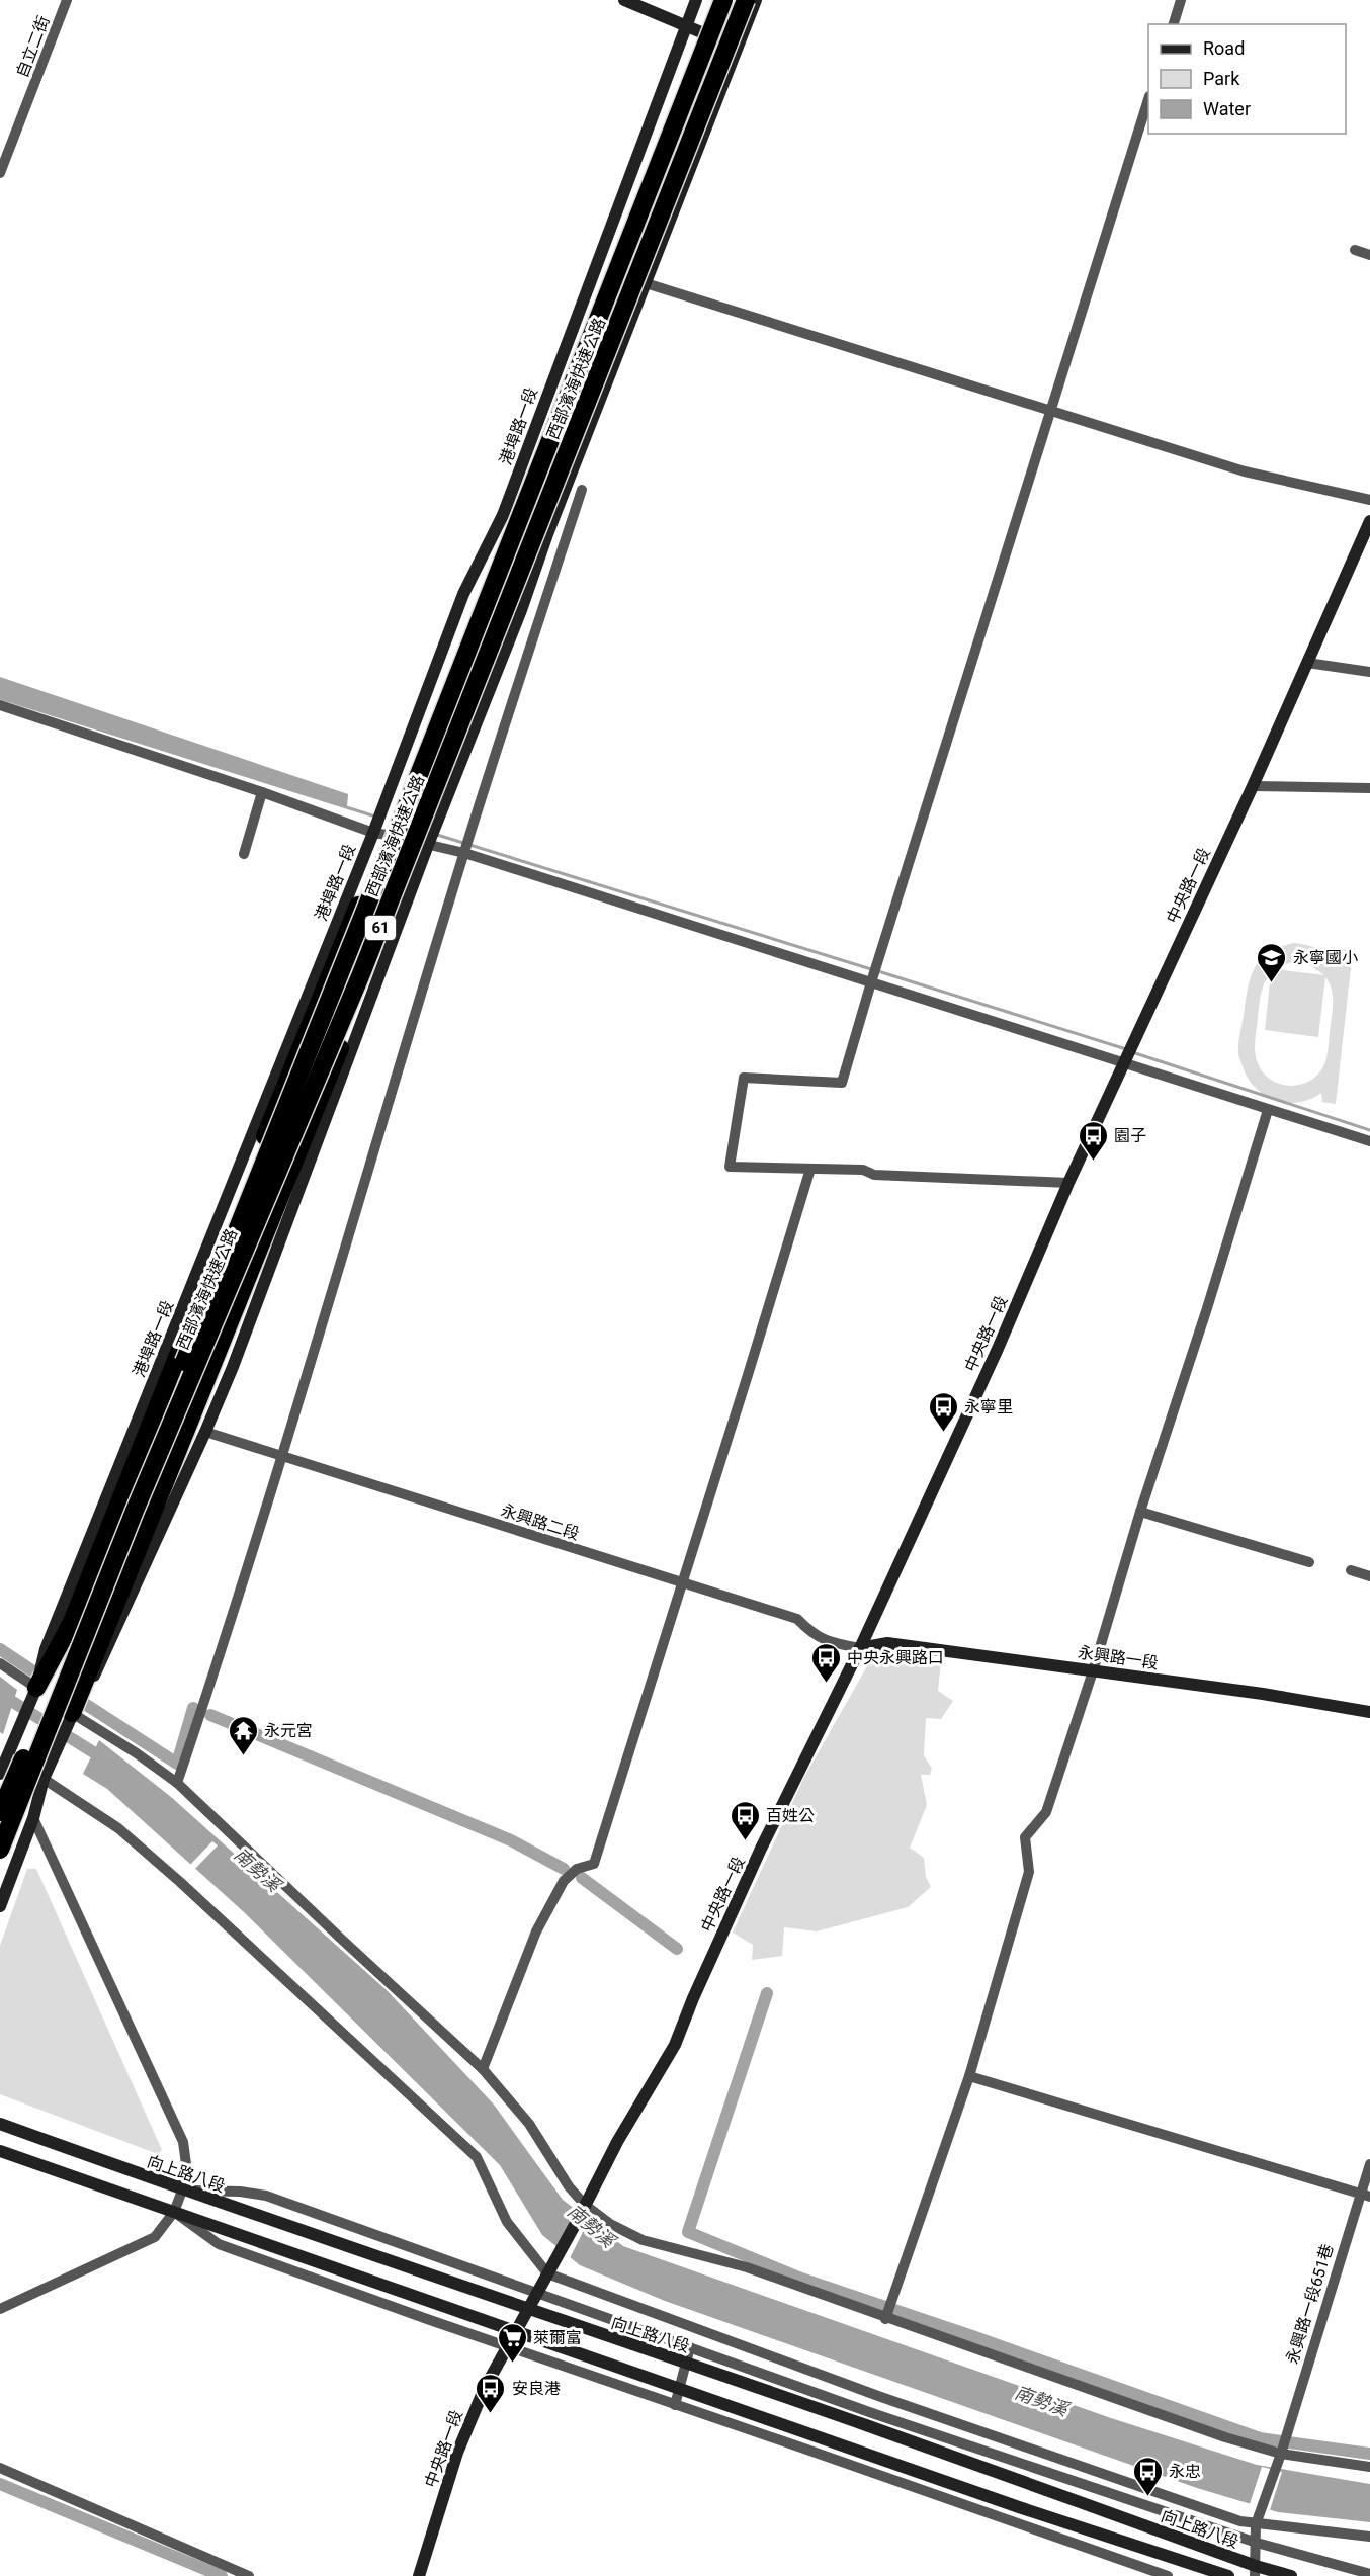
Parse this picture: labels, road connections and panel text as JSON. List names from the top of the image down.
{
  "streets": {
    "highway": ["西部濱海快速公路", "61"],
    "street": [
      "自立二街",
      "港埠路一段",
      "中央路一段",
      "永興路二段",
      "永興路一段",
      "向上路八段",
      "永興路一段651巷"
    ]
  },
  "crossings": [
    ["中央路一段", "永興路二段"],
    ["中央路一段", "永興路一段"],
    ["中央路一段", "向上路八段"],
    ["永興路二段", "永興路一段"]
  ],
  "water": ["南勢溪"],
  "places": {
    "school or university": ["永寧國小"],
    "bus stop": [
      "園子",
      "永寧里",
      "中央永興路口",
      "百姓公",
      "安良港",
      "永忠"
    ],
    "temple": ["永元宮"],
    "supermarket": ["萊爾富"]
  },
  "legend": ["Road", "Park", "Water"]
}
